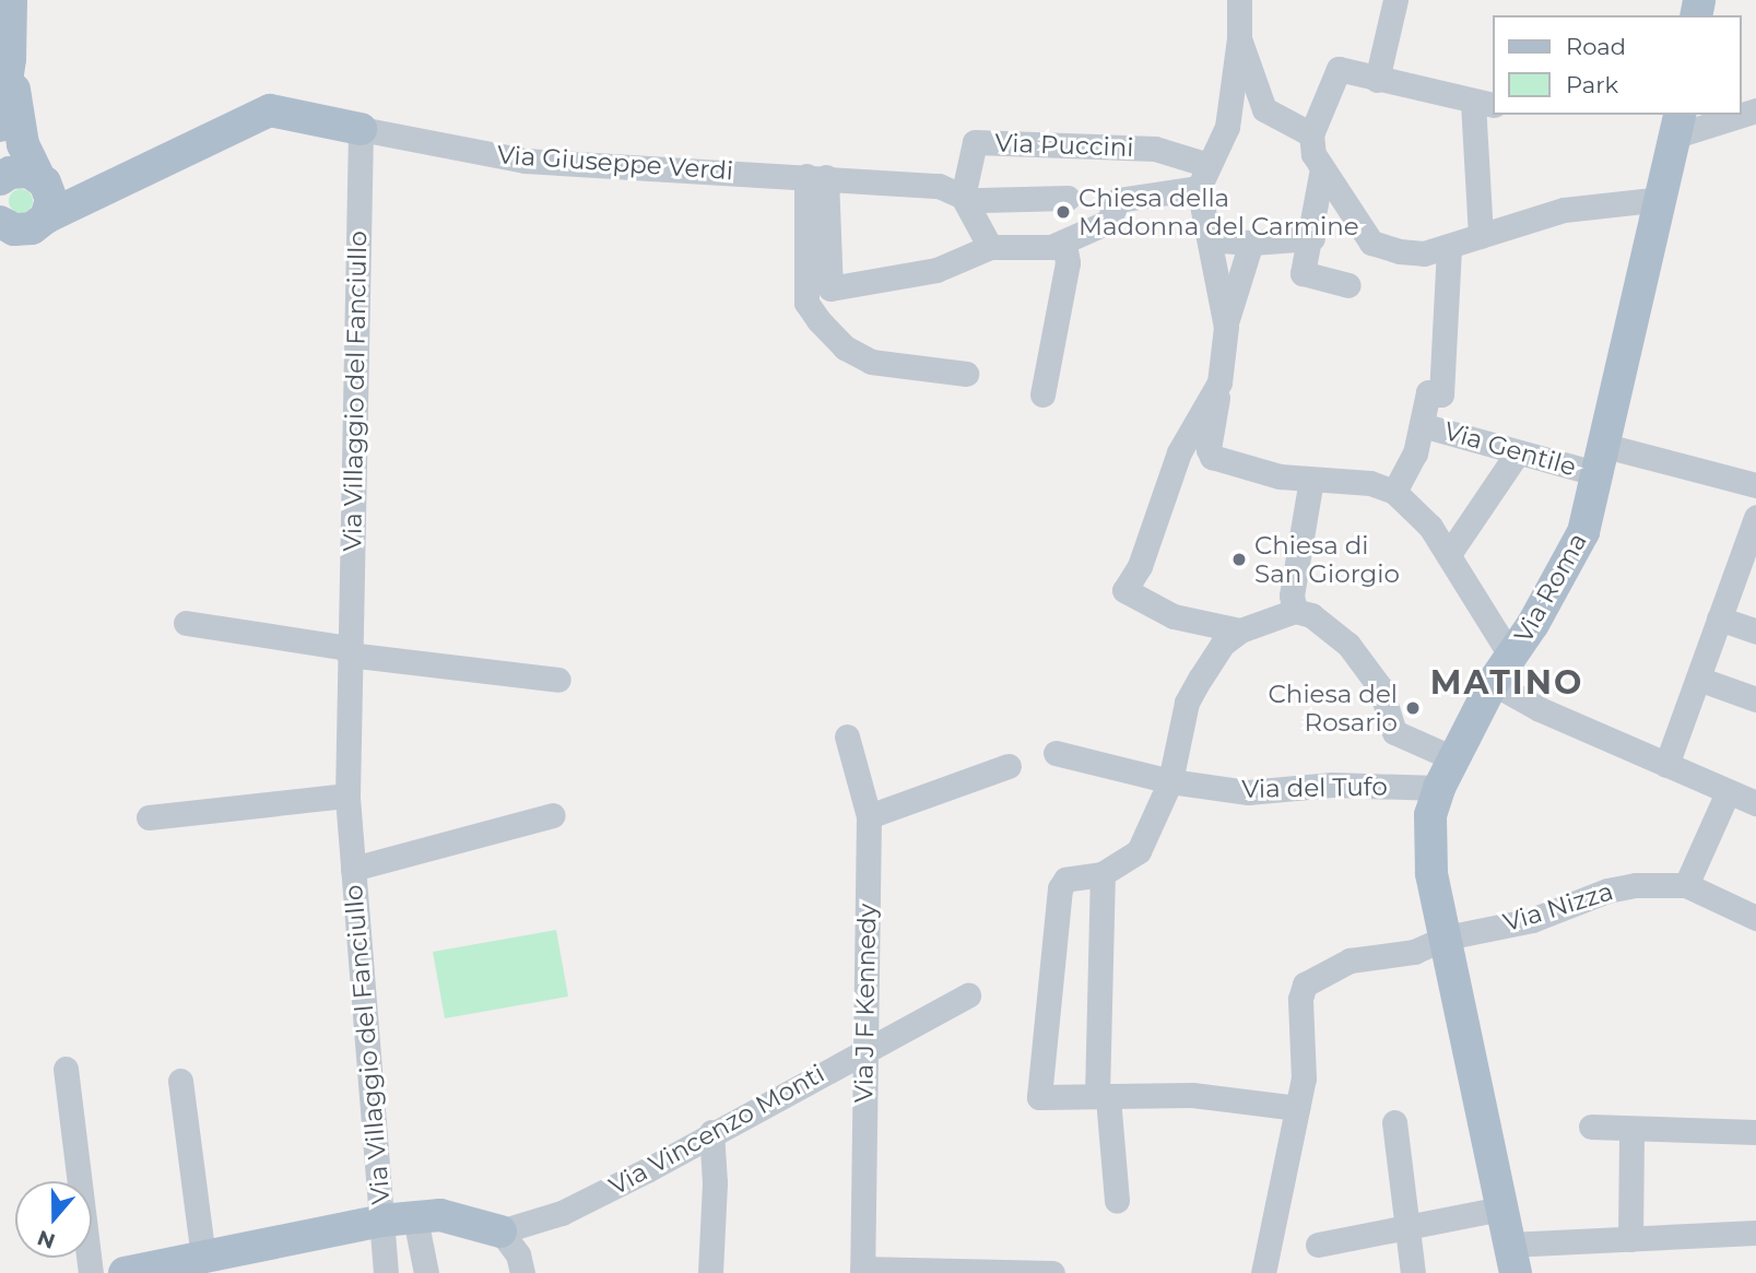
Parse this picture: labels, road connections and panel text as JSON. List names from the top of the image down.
{
  "streets": {
    "main road": ["Via Giuseppe Verdi", "Via Roma"],
    "street": [
      "Via Puccini",
      "Via Villaggio del Fanciullo",
      "Via Gentile",
      "Via del Tufo",
      "Via Nizza",
      "Via J F Kennedy",
      "Via Vincenzo Monti"
    ]
  },
  "crossings": [
    ["Via Puccini", "Via Giuseppe Verdi"],
    ["Via Giuseppe Verdi", "Via Villaggio del Fanciullo"],
    ["Via Gentile", "Via Roma"],
    ["Via Roma", "Via del Tufo"],
    ["Via Roma", "Via Nizza"],
    ["Via J F Kennedy", "Via Vincenzo Monti"]
  ],
  "districts": ["MATINO"],
  "places": ["Chiesa della Madonna del Carmine", "Chiesa di San Giorgio", "Chiesa del Rosario"],
  "legend": ["Road", "Park"],
  "north": "bottom"
}
